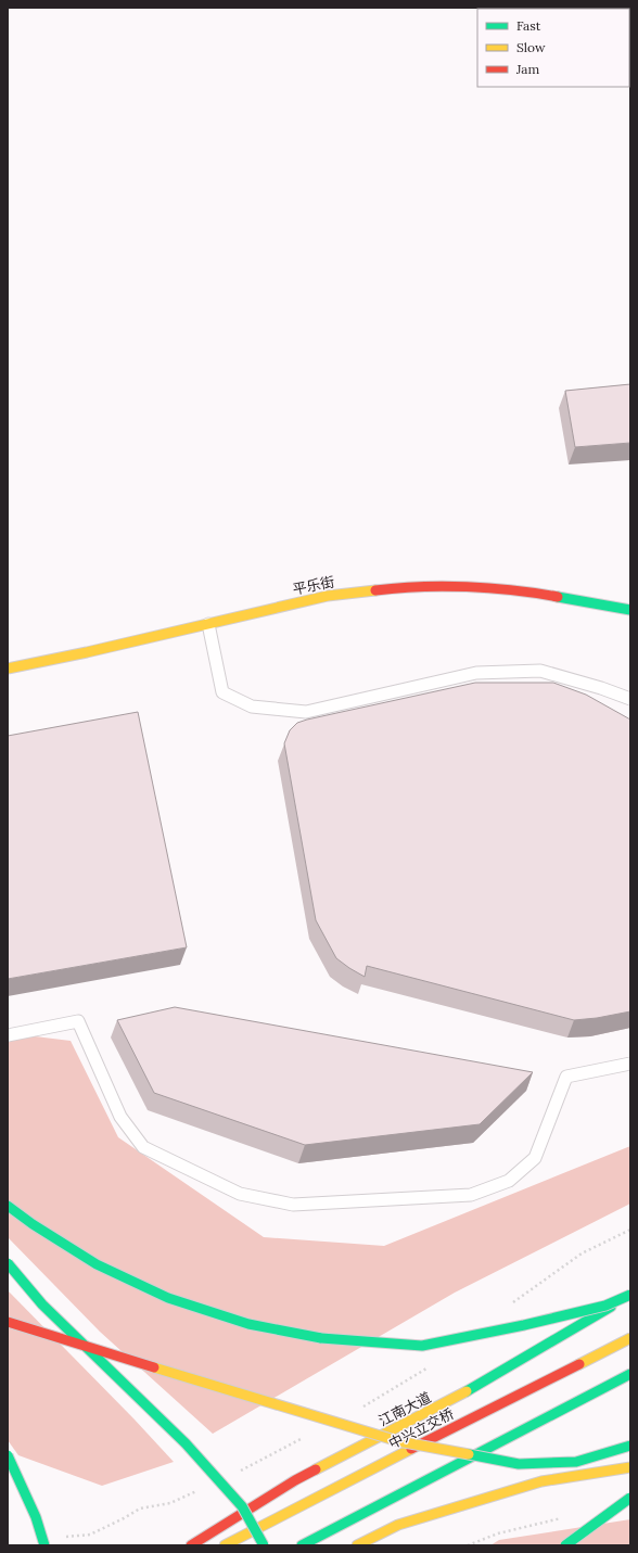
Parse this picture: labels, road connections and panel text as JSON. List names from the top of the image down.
{
  "streets": {
    "main road": ["平乐街", "江南大道", "中兴立交桥"]
  },
  "legend": ["Fast", "Slow", "Jam"]
}
